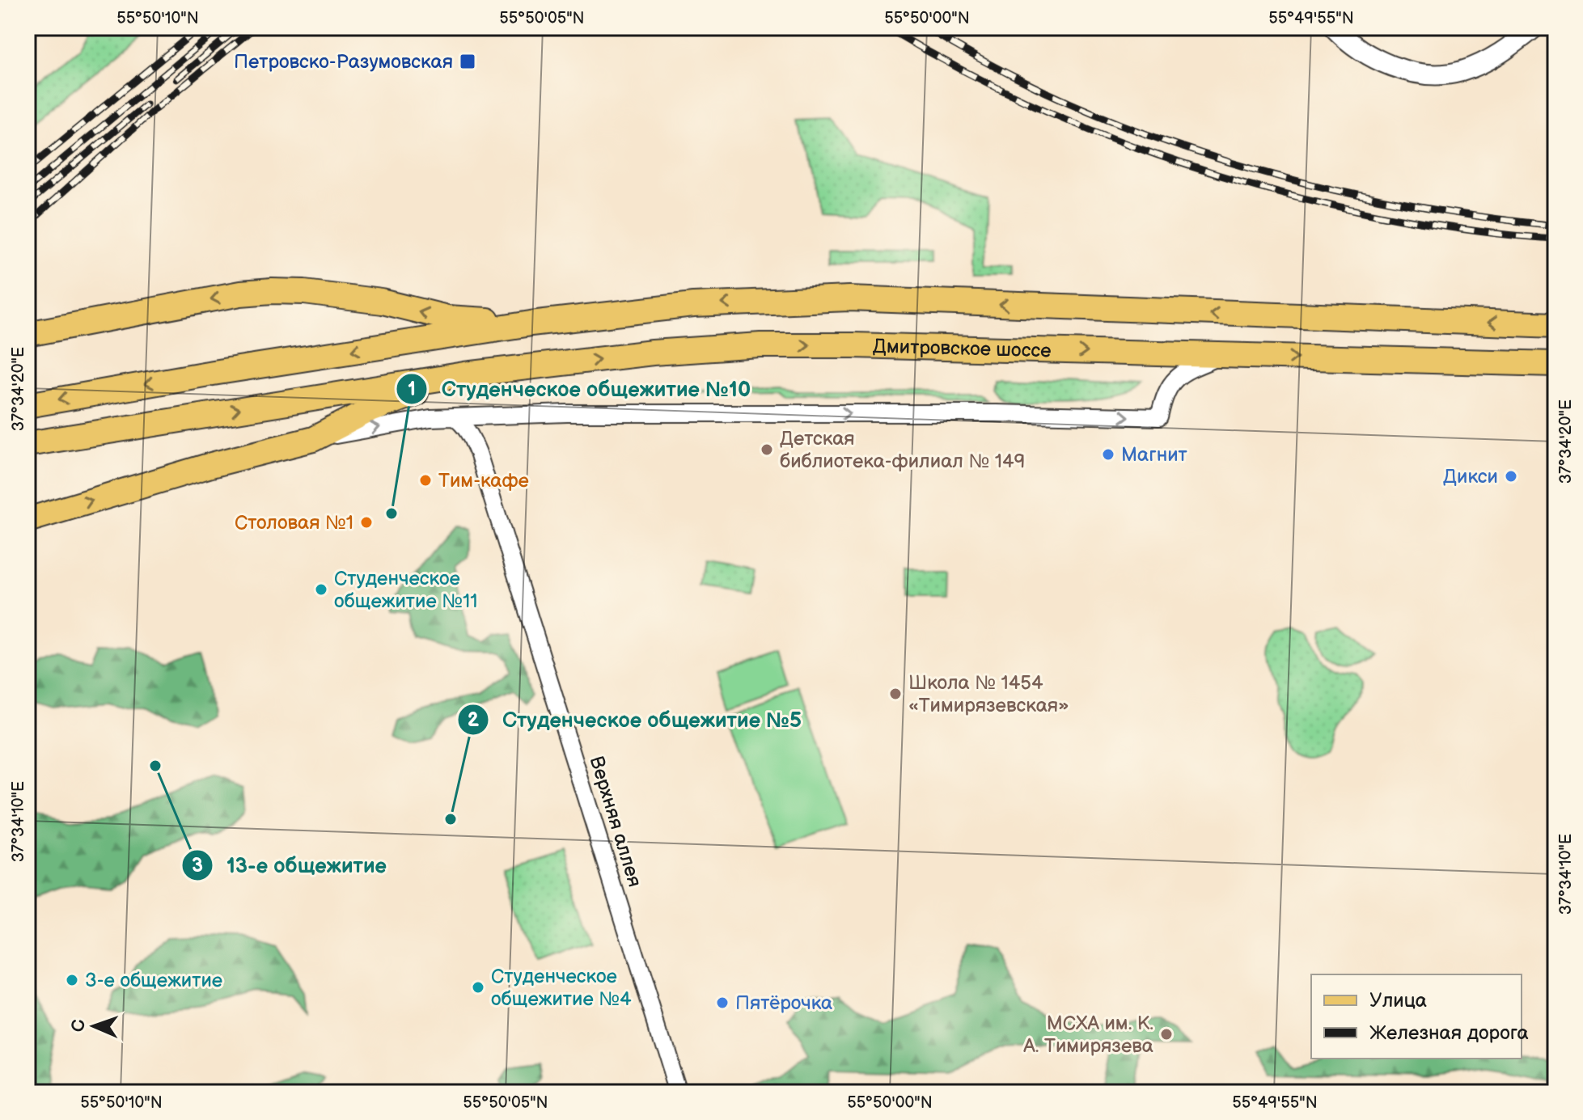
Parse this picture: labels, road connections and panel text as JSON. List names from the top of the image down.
{
  "streets": {
    "main road": ["Дмитровское шоссе"],
    "street": ["Верхняя аллея"]
  },
  "places": {
    "transit": ["Петровско-Разумовская"],
    "other": [
      "Детская библиотека-филиал № 149",
      "Магнит",
      "Дикси",
      "Тим-кафе",
      "Студенческое общежитие №10",
      "Столовая №1",
      "Студенческое общежитие №11",
      "Школа № 1454 «Тимирязевская»",
      "13-е общежитие",
      "Студенческое общежитие №5",
      "3-е общежитие",
      "Студенческое общежитие №4",
      "Пятёрочка",
      "МСХА им. К. А. Тимирязева"
    ]
  },
  "legend": ["Улица", "Железная дорога"],
  "north": "left",
  "coordinates": [
    "55°50'10\"N",
    "55°50'05\"N",
    "55°50'00\"N",
    "55°49'55\"N",
    "37°34'20\"E",
    "37°34'10\"E"
  ]
}
